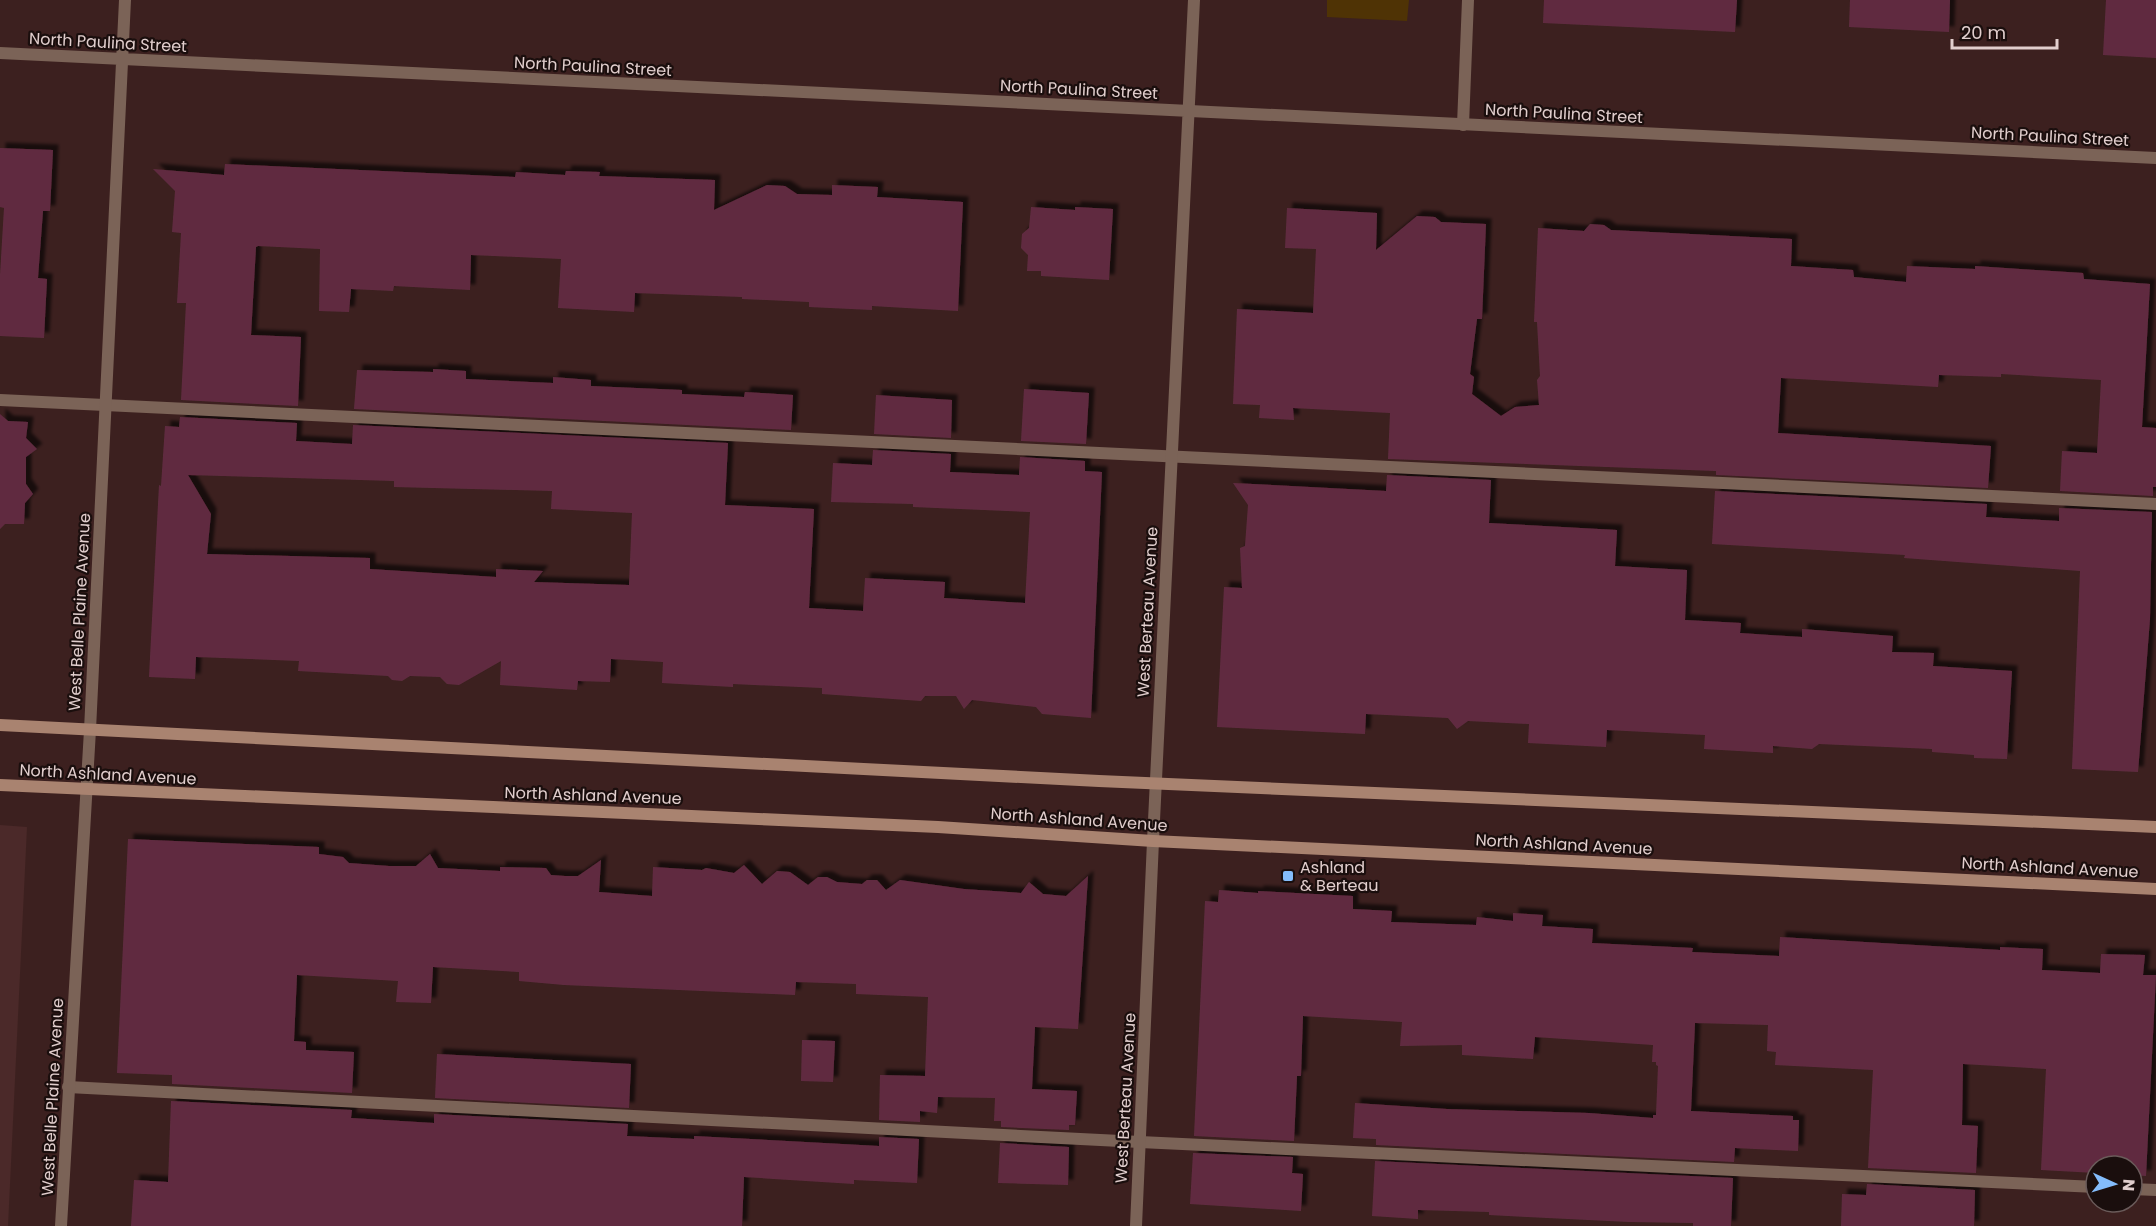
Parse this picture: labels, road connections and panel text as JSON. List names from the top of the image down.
{
  "streets": {
    "main road": ["North Ashland Avenue"],
    "street": ["North Paulina Street", "West Belle Plaine Avenue", "West Berteau Avenue"]
  },
  "crossings": [
    ["North Paulina Street", "West Belle Plaine Avenue"],
    ["North Paulina Street", "West Berteau Avenue"],
    ["West Belle Plaine Avenue", "North Ashland Avenue"],
    ["West Berteau Avenue", "North Ashland Avenue"]
  ],
  "places": {
    "transit": ["Ashland & Berteau"]
  },
  "scale_bar": "20 m",
  "north": "right"
}
